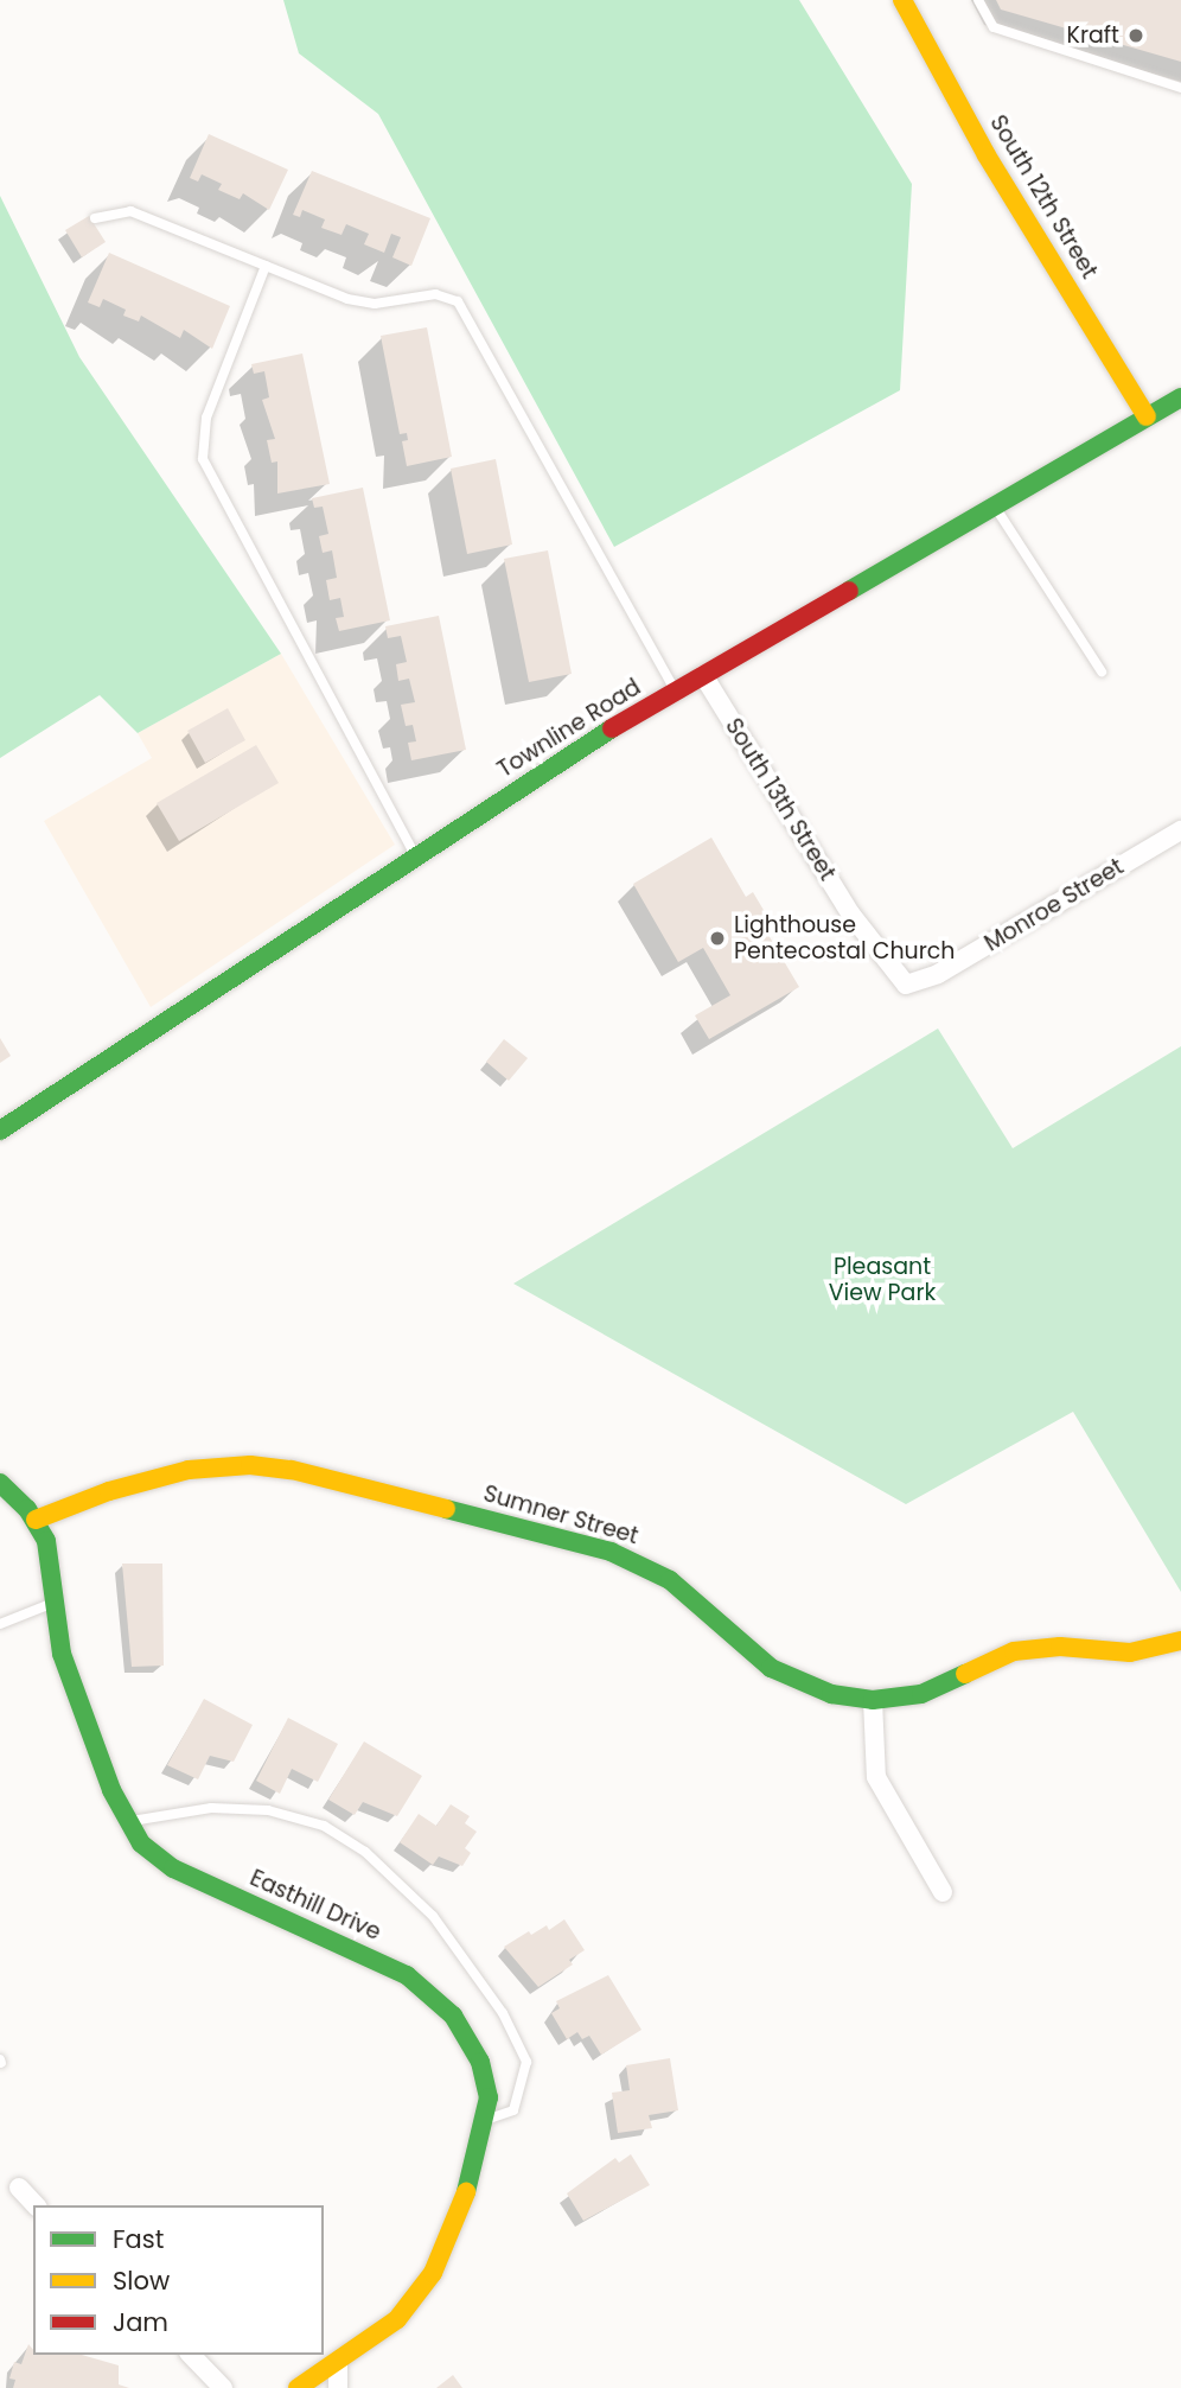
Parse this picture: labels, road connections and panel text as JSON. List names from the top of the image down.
{
  "streets": {
    "street": [
      "South 12th Street",
      "Townline Road",
      "South 13th Street",
      "Monroe Street",
      "Sumner Street",
      "Easthill Drive"
    ]
  },
  "crossings": [
    ["South 12th Street", "Townline Road"],
    ["Townline Road", "South 13th Street"],
    ["South 13th Street", "Monroe Street"],
    ["Sumner Street", "Easthill Drive"]
  ],
  "parks": ["Pleasant View Park"],
  "places": ["Kraft", "Lighthouse Pentecostal Church"],
  "legend": ["Fast", "Slow", "Jam"]
}
